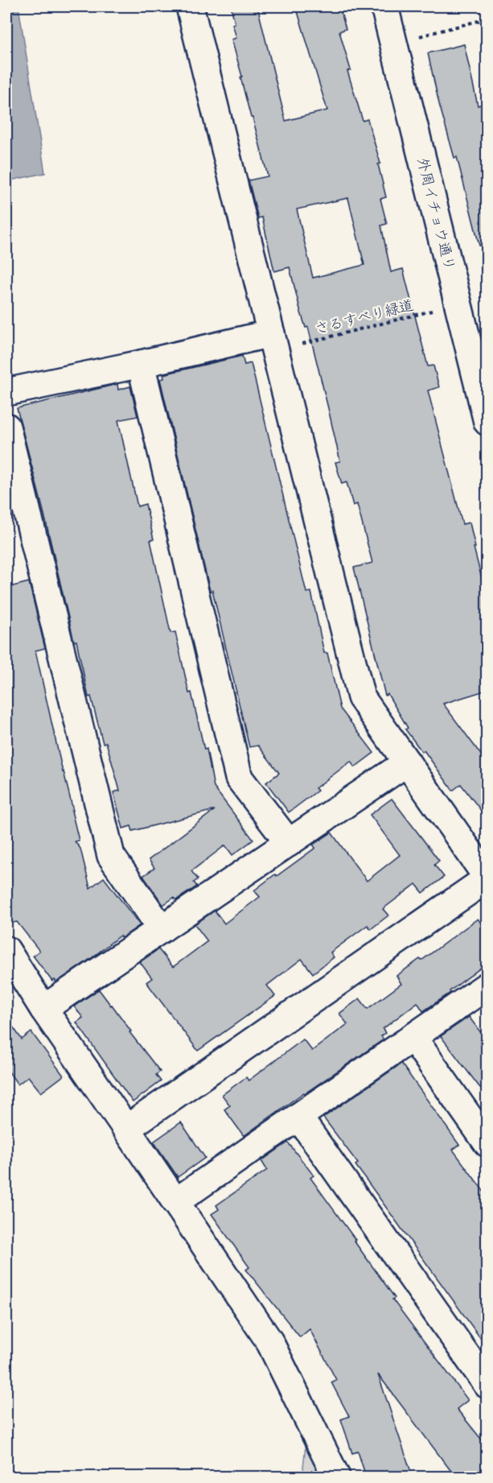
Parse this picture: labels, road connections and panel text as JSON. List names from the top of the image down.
{
  "streets": {
    "street": ["外周イチョウ通り"],
    "path": ["さるすべり緑道"]
  },
  "crossings": [
    ["外周イチョウ通り", "さるすべり緑道"]
  ]
}
